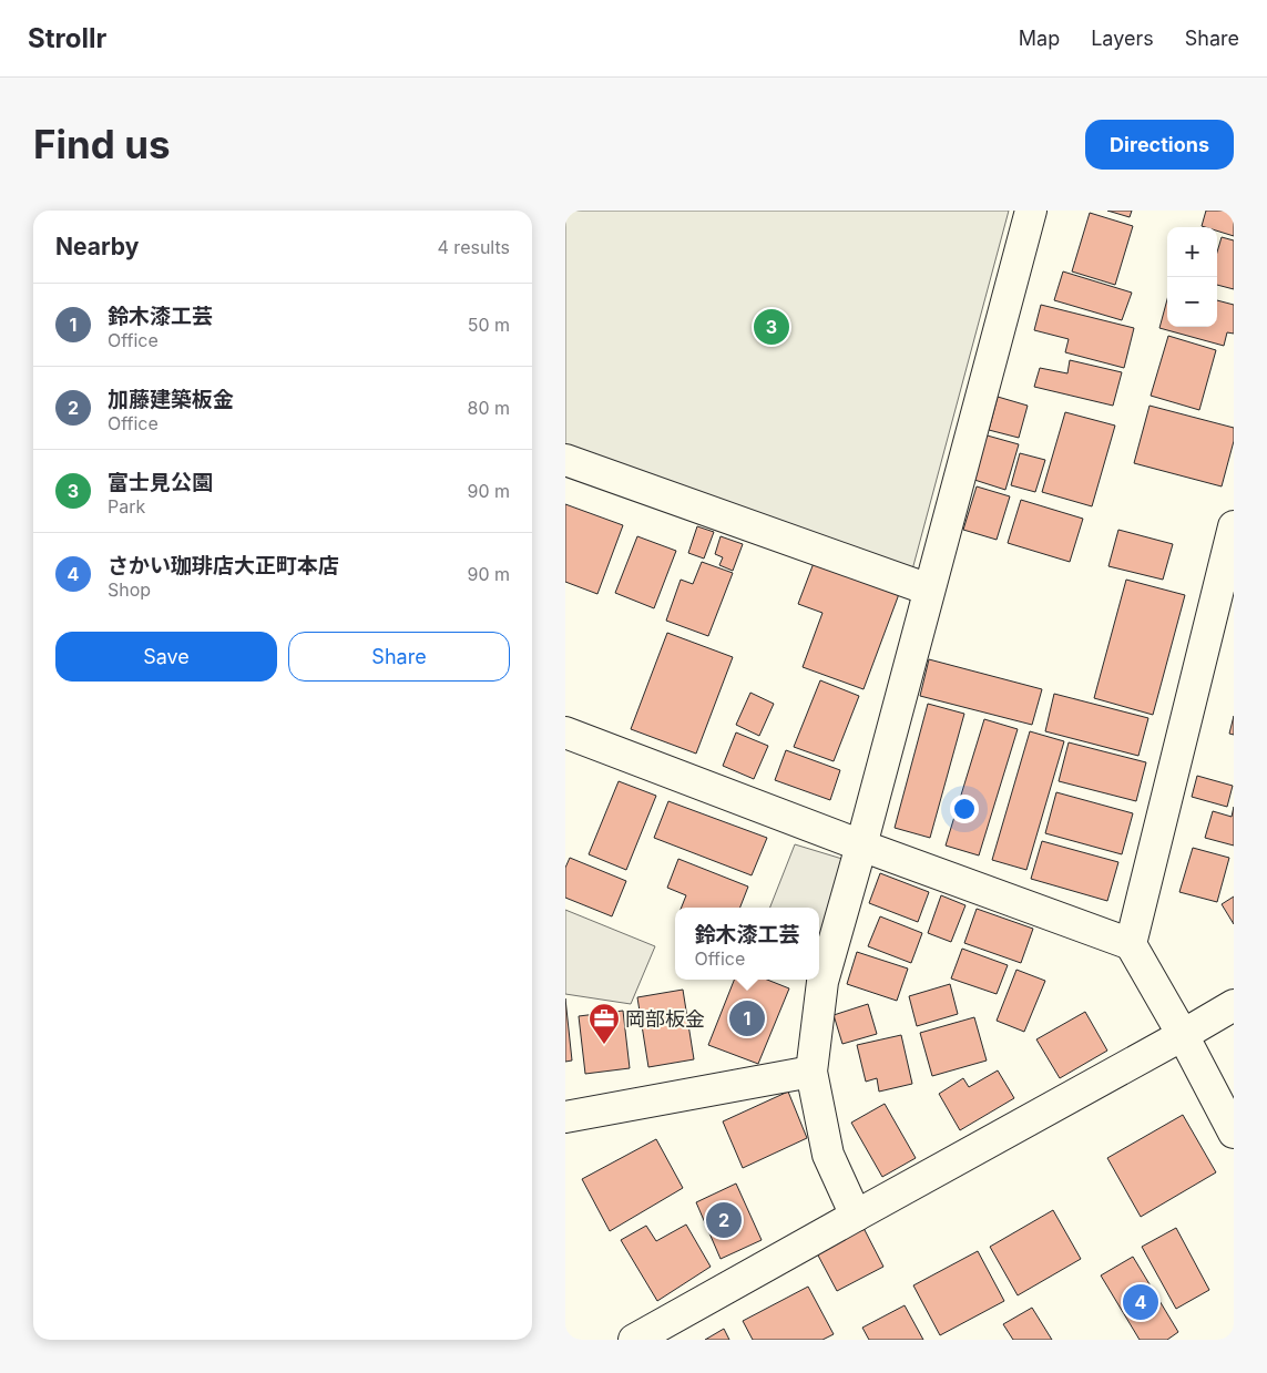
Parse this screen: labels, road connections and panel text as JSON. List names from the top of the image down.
{
  "places": {
    "office": ["岡部板金"]
  },
  "page": {
    "header": "Strollr",
    "nav": ["Map", "Layers", "Share"],
    "buttons": [
      "Directions",
      ["Save", "Share"]
    ],
    "title": "Find us",
    "heading": ["Nearby", "4 results"],
    "map_buttons": ["+", "−"],
    "list": [
      {
        "mark": "1",
        "name": "鈴木漆工芸",
        "note": "Office",
        "value": "50 m"
      },
      {
        "mark": "2",
        "name": "加藤建築板金",
        "note": "Office",
        "value": "80 m"
      },
      {
        "mark": "3",
        "name": "富士見公園",
        "note": "Park",
        "value": "90 m"
      },
      {
        "mark": "4",
        "name": "さかい珈琲店大正町本店",
        "note": "Shop",
        "value": "90 m"
      }
    ],
    "pins": [
      "3",
      "1",
      "2",
      "4"
    ],
    "popup": ["鈴木漆工芸", "Office"]
  }
}
